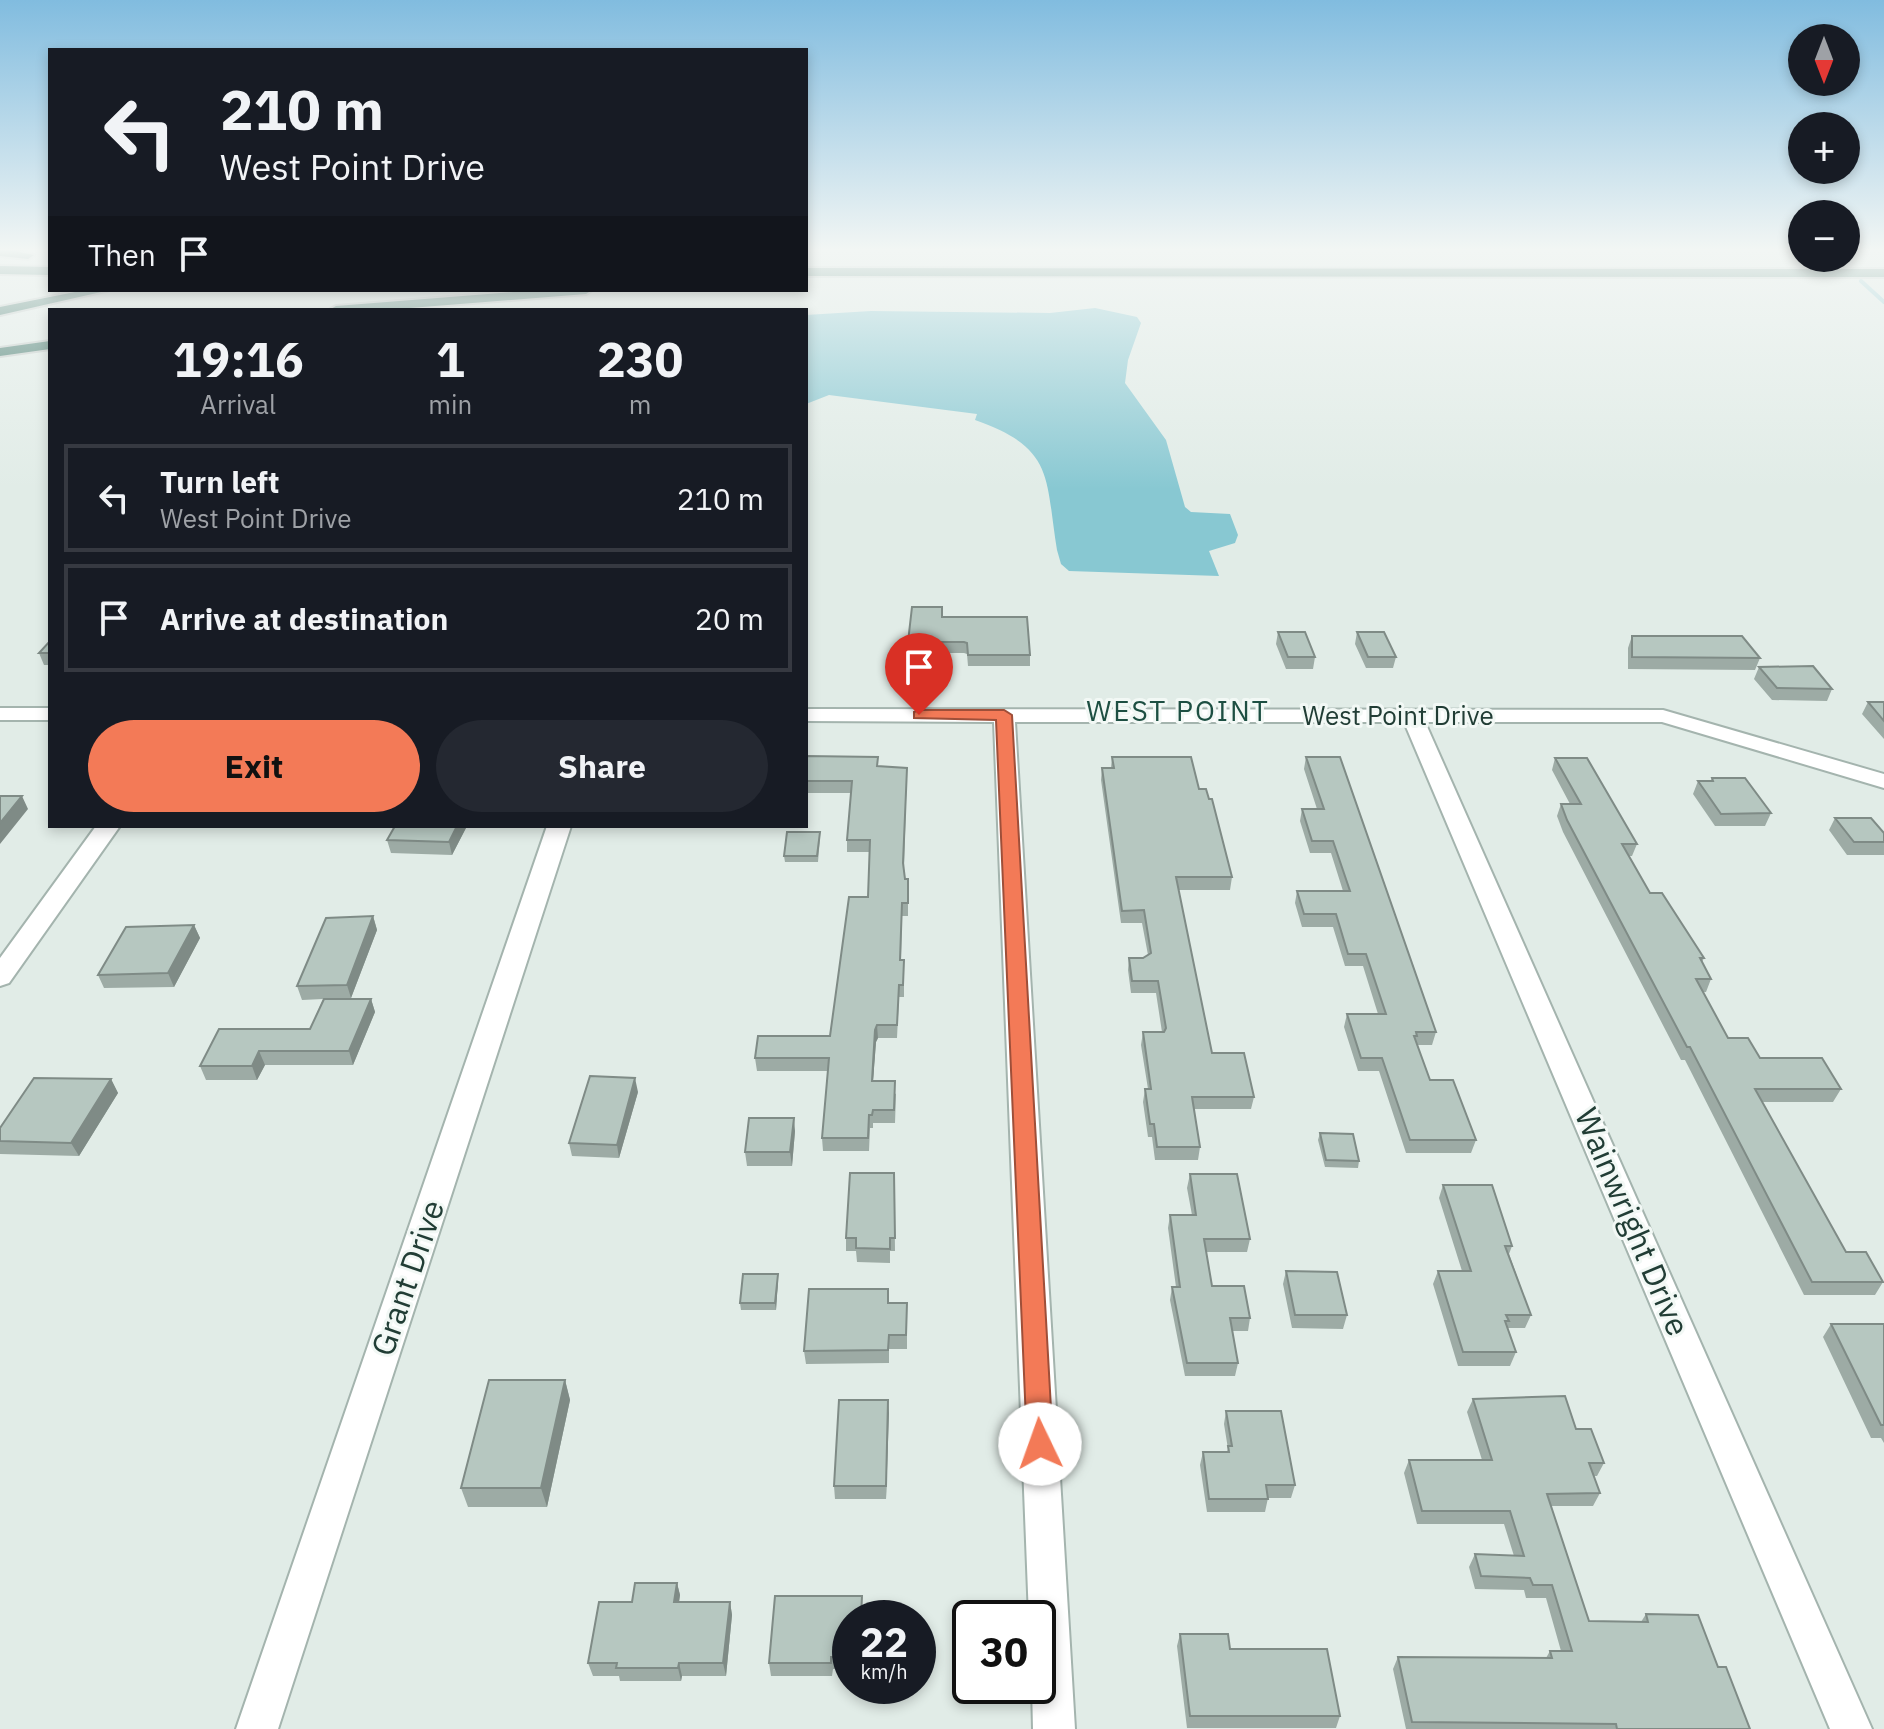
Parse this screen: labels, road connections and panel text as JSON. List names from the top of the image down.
{
  "streets": {
    "street": ["West Point Drive", "Wainwright Drive", "Grant Drive"]
  },
  "crossings": [
    ["West Point Drive", "Wainwright Drive"]
  ],
  "districts": ["WEST POINT"],
  "north": "bottom",
  "page": {
    "map_buttons": ["+", "−"],
    "turn": ["210 m", "West Point Drive"],
    "then": "Then",
    "eta": [
      "19:16",
      "Arrival",
      "1",
      "min",
      "230",
      "m"
    ],
    "list": [
      {
        "name": "Turn left",
        "note": "West Point Drive",
        "value": "210 m"
      },
      {
        "name": "Arrive at destination",
        "value": "20 m"
      }
    ],
    "buttons": ["Exit", "Share"],
    "speed": "22 km/h",
    "limit": "30"
  }
}
